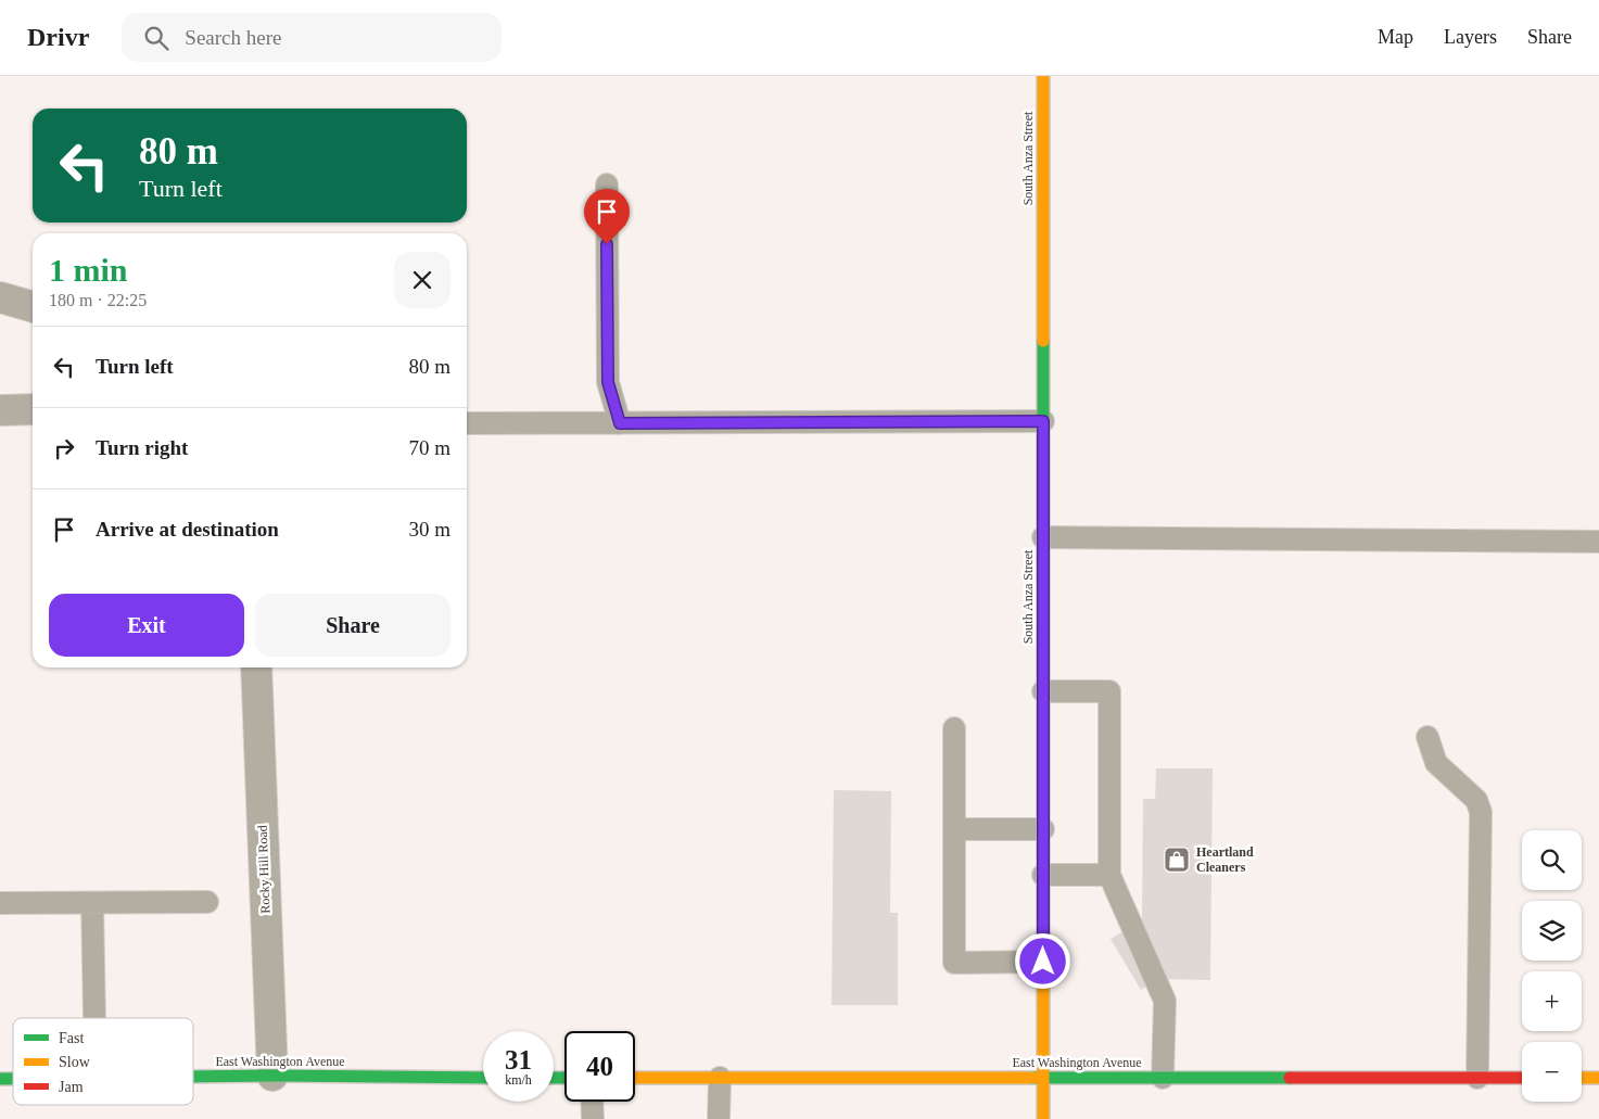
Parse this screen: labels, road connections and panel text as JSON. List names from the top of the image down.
{
  "streets": {
    "main road": ["South Anza Street", "East Washington Avenue"],
    "street": ["Rocky Hill Road"]
  },
  "crossings": [
    ["South Anza Street", "East Washington Avenue"],
    ["Rocky Hill Road", "East Washington Avenue"]
  ],
  "places": {
    "shop": ["Heartland Cleaners"]
  },
  "legend": ["Fast", "Slow", "Jam"],
  "page": {
    "header": "Drivr",
    "search": "Search here",
    "nav": ["Map", "Layers", "Share"],
    "turn": ["80 m", "Turn left"],
    "heading": ["1 min", "180 m · 22:25"],
    "list": [
      {
        "name": "Turn left",
        "value": "80 m"
      },
      {
        "name": "Turn right",
        "value": "70 m"
      },
      {
        "name": "Arrive at destination",
        "value": "30 m"
      }
    ],
    "buttons": ["Exit", "Share"],
    "map_buttons": ["+", "−"],
    "speed": "31 km/h",
    "limit": "40"
  }
}
